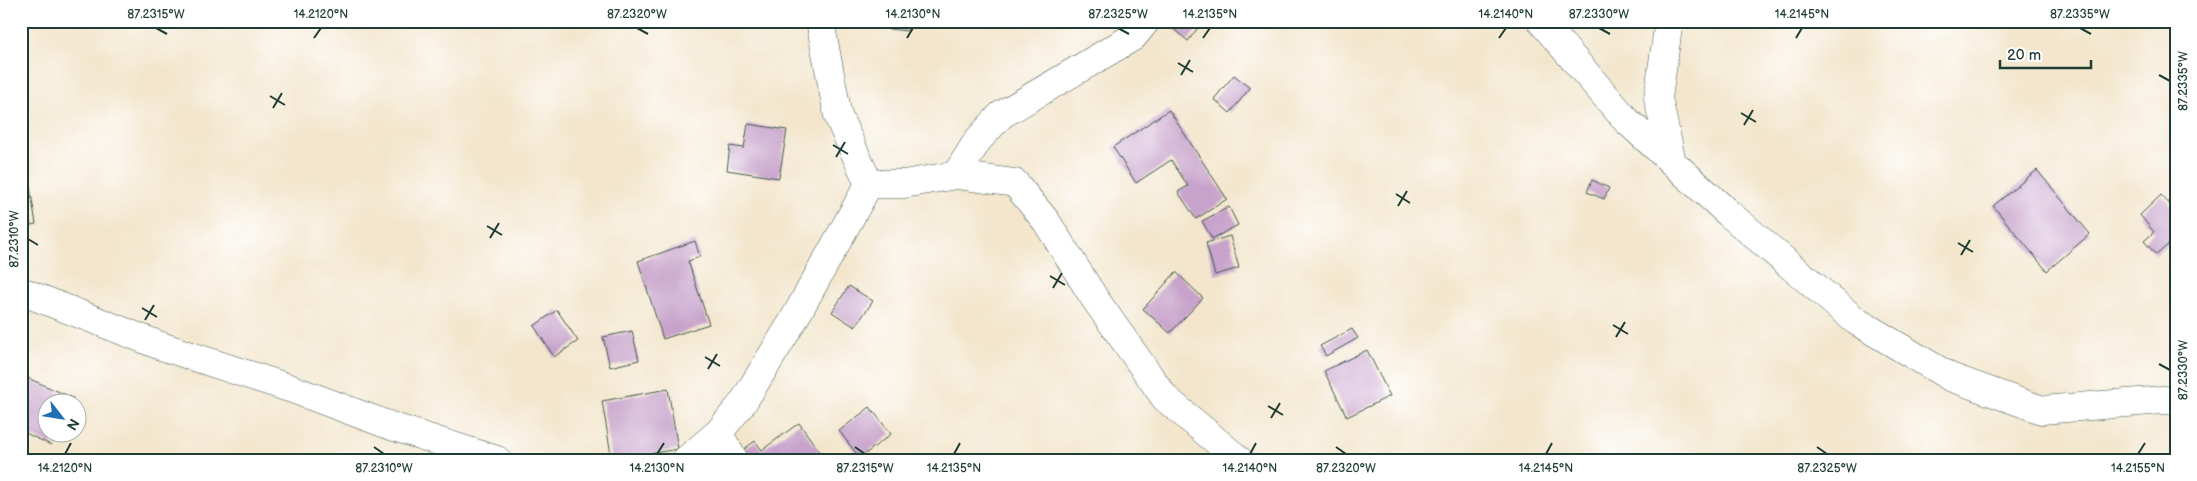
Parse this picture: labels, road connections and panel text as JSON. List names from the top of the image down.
{
  "scale_bar": "20 m",
  "north": "bottom right",
  "coordinates": [
    "87.2315°W",
    "14.2120°N",
    "87.2320°W",
    "14.2130°N",
    "87.2325°W",
    "14.2135°N",
    "14.2140°N",
    "87.2330°W",
    "14.2145°N",
    "87.2335°W",
    "87.2310°W",
    "14.2155°N"
  ]
}
